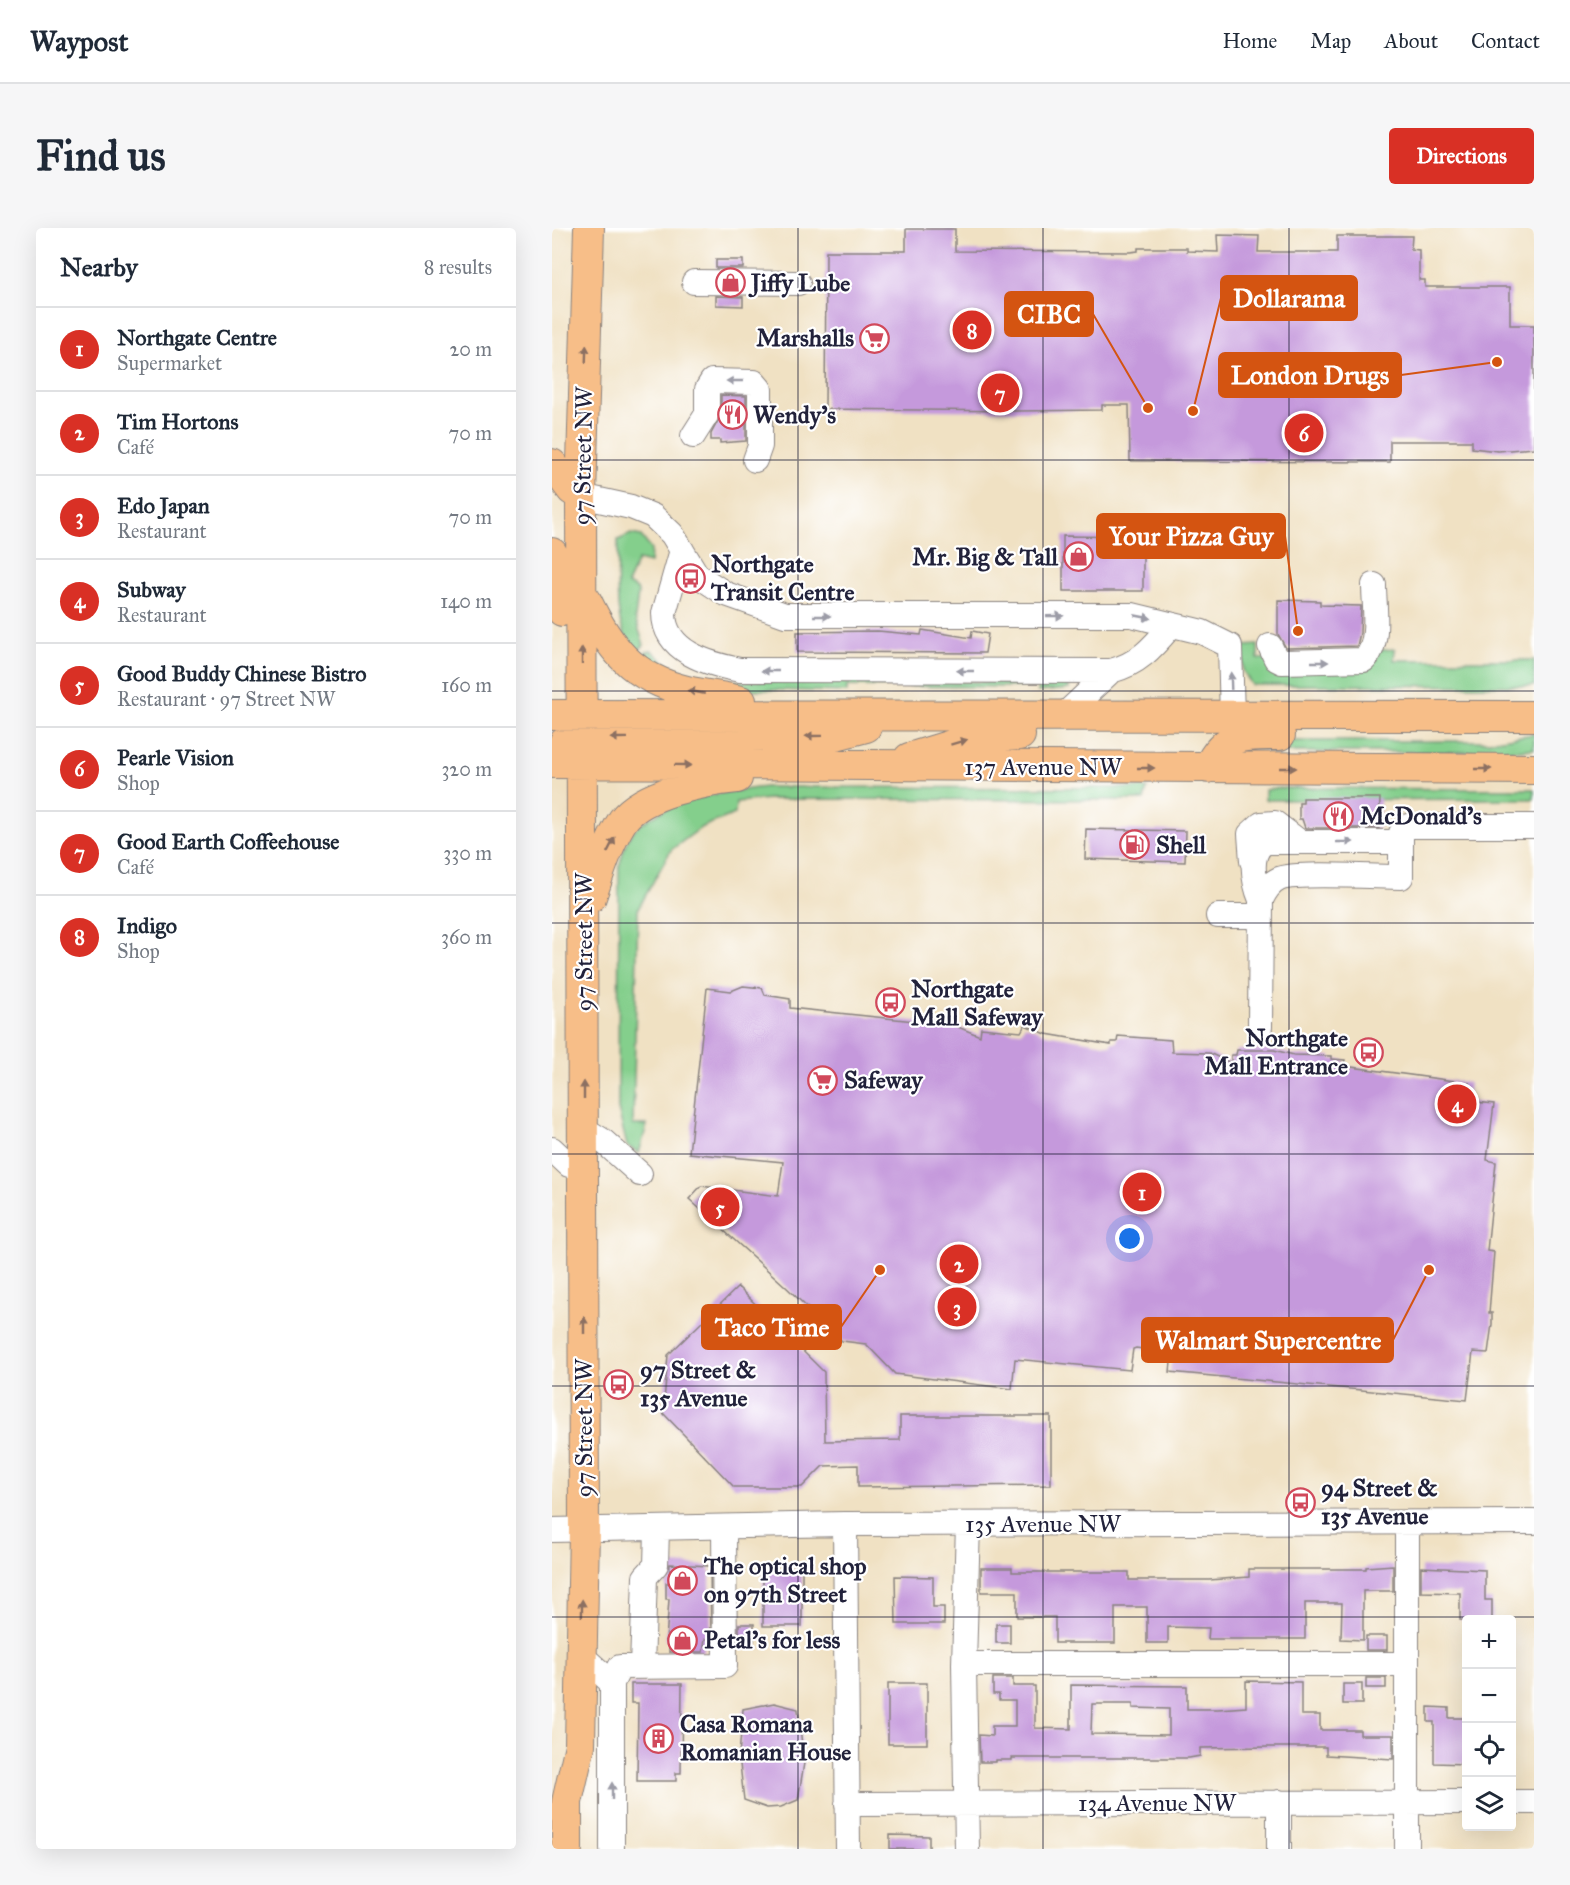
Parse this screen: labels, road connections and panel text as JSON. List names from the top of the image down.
{
  "streets": {
    "main road": ["97 Street NW", "137 Avenue NW"],
    "street": ["135 Avenue NW", "134 Avenue NW"]
  },
  "crossings": [
    ["97 Street NW", "137 Avenue NW"],
    ["97 Street NW", "135 Avenue NW"]
  ],
  "one_way": ["97 Street NW"],
  "places": {
    "shop": [
      "Jiffy Lube",
      "Mr. Big & Tall",
      "The optical shop on 97th Street",
      "Petal's for less"
    ],
    "supermarket": ["Marshalls", "Safeway"],
    "other": [
      "London Drugs",
      "CIBC",
      "Dollarama",
      "Your Pizza Guy",
      "Taco Time",
      "Walmart Supercentre"
    ],
    "restaurant": ["Wendy's", "McDonald's"],
    "bus stop": [
      "Northgate Transit Centre",
      "Northgate Mall Safeway",
      "Northgate Mall Entrance",
      "97 Street & 135 Avenue",
      "94 Street & 135 Avenue"
    ],
    "fuel station": ["Shell"],
    "building": ["Casa Romana Romanian House"]
  },
  "page": {
    "header": "Waypost",
    "nav": [
      "Home",
      "Map",
      "About",
      "Contact"
    ],
    "buttons": "Directions",
    "title": "Find us",
    "heading": ["Nearby", "8 results"],
    "list": [
      {
        "mark": "1",
        "name": "Northgate Centre",
        "note": "Supermarket",
        "value": "20 m"
      },
      {
        "mark": "2",
        "name": "Tim Hortons",
        "note": "Café",
        "value": "70 m"
      },
      {
        "mark": "3",
        "name": "Edo Japan",
        "note": "Restaurant",
        "value": "70 m"
      },
      {
        "mark": "4",
        "name": "Subway",
        "note": "Restaurant",
        "value": "140 m"
      },
      {
        "mark": "5",
        "name": "Good Buddy Chinese Bistro",
        "note": "Restaurant · 97 Street NW",
        "value": "160 m"
      },
      {
        "mark": "6",
        "name": "Pearle Vision",
        "note": "Shop",
        "value": "320 m"
      },
      {
        "mark": "7",
        "name": "Good Earth Coffeehouse",
        "note": "Café",
        "value": "330 m"
      },
      {
        "mark": "8",
        "name": "Indigo",
        "note": "Shop",
        "value": "360 m"
      }
    ],
    "pins": [
      "8",
      "7",
      "6",
      "4",
      "1",
      "5",
      "2",
      "3"
    ],
    "map_buttons": ["+", "−"]
  }
}
